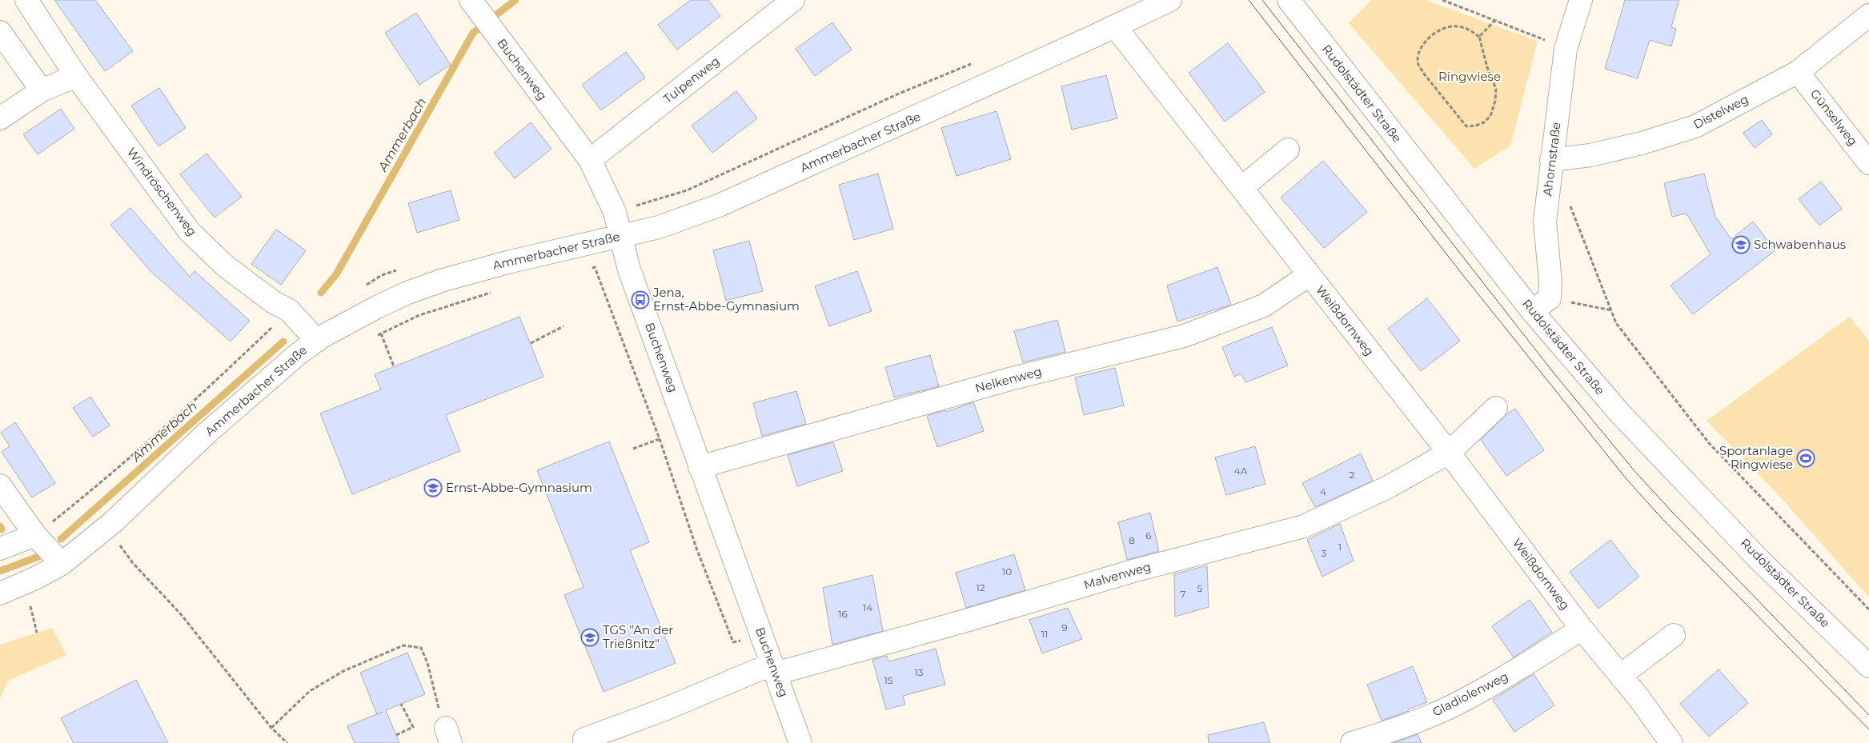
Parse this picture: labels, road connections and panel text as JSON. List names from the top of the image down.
{
  "streets": {
    "street": [
      "Buchenweg",
      "Tulpenweg",
      "Rudolstädter Straße",
      "Distelweg",
      "Günselweg",
      "Ammerbacher Straße",
      "Ahornstraße",
      "Windröschenweg",
      "Weißdornweg",
      "Nelkenweg",
      "Malvenweg",
      "Gladiolenweg"
    ]
  },
  "crossings": [
    ["Buchenweg", "Tulpenweg"],
    ["Buchenweg", "Ammerbacher Straße"],
    ["Buchenweg", "Nelkenweg"],
    ["Buchenweg", "Malvenweg"],
    ["Distelweg", "Günselweg"],
    ["Distelweg", "Ahornstraße"],
    ["Ammerbacher Straße", "Windröschenweg"],
    ["Ammerbacher Straße", "Weißdornweg"],
    ["Weißdornweg", "Nelkenweg"],
    ["Weißdornweg", "Malvenweg"],
    ["Weißdornweg", "Gladiolenweg"]
  ],
  "water": ["Ammerbach"],
  "parks": ["Ringwiese"],
  "places": {
    "school or university": ["Schwabenhaus", "Ernst-Abbe-Gymnasium", "TGS \"An der Trießnitz\""],
    "bus stop": ["Jena, Ernst-Abbe-Gymnasium"],
    "sports": ["Sportanlage Ringwiese"]
  },
  "house_numbers": [
    "4A",
    "2",
    "4",
    "6",
    "8",
    "1",
    "3",
    "10",
    "12",
    "5",
    "7",
    "14",
    "16",
    "9",
    "11",
    "13",
    "15"
  ]
}
